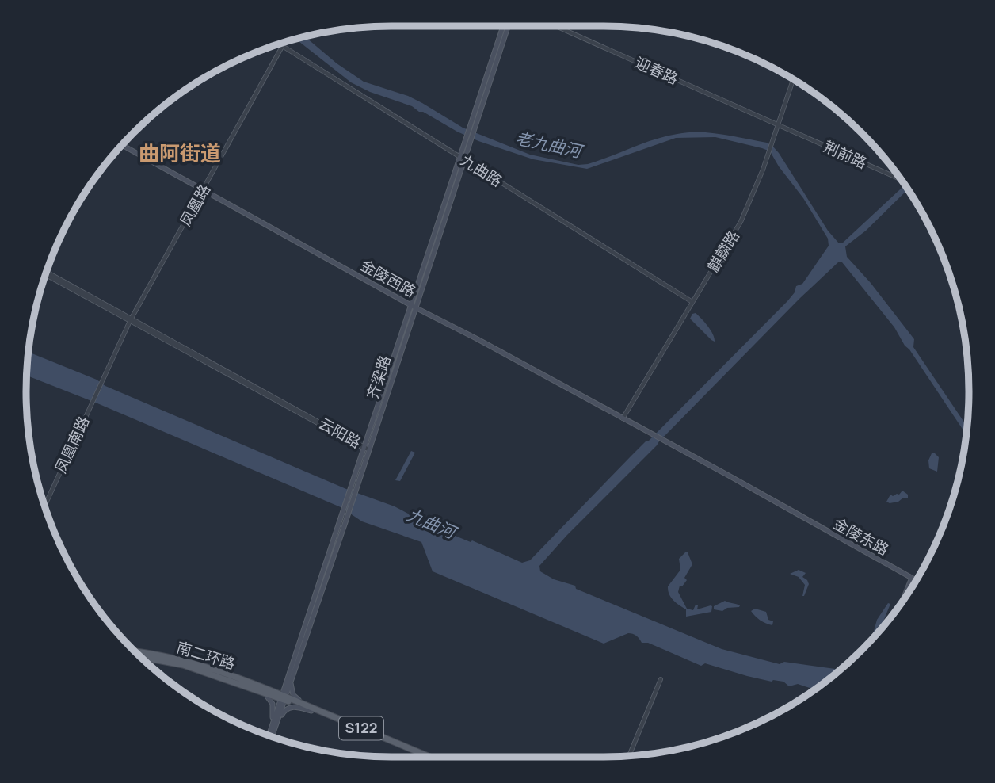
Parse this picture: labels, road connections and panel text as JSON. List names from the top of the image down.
{
  "streets": {
    "main road": [
      "金陵西路",
      "齐梁路",
      "金陵东路",
      "南二环路",
      "S122"
    ],
    "street": [
      "迎春路",
      "荆前路",
      "九曲路",
      "凤凰路",
      "麒麟路",
      "云阳路",
      "凤凰南路"
    ]
  },
  "crossings": [
    ["迎春路", "荆前路"],
    ["迎春路", "麒麟路"],
    ["荆前路", "麒麟路"],
    ["九曲路", "凤凰路"],
    ["九曲路", "麒麟路"],
    ["九曲路", "齐梁路"],
    ["凤凰路", "金陵西路"],
    ["凤凰路", "云阳路"],
    ["凤凰路", "凤凰南路"],
    ["麒麟路", "金陵西路"],
    ["金陵西路", "齐梁路"],
    ["金陵西路", "金陵东路"],
    ["齐梁路", "云阳路"],
    ["齐梁路", "南二环路"],
    ["齐梁路", "S122"],
    ["云阳路", "凤凰南路"],
    ["南二环路", "S122"]
  ],
  "districts": ["曲阿街道"],
  "water": ["老九曲河", "九曲河"]
}
